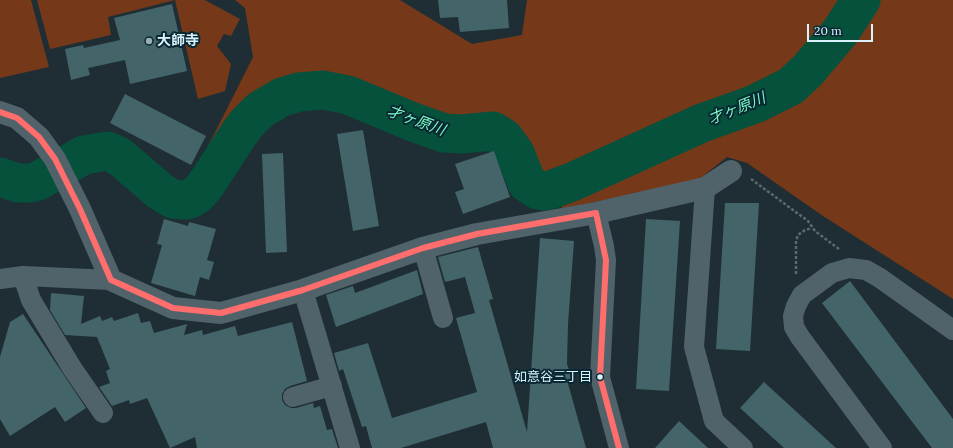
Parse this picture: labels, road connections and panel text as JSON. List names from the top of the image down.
{
  "water": ["才ヶ原川"],
  "places": ["大師寺", "如意谷三丁目"],
  "scale_bar": "20 m"
}
